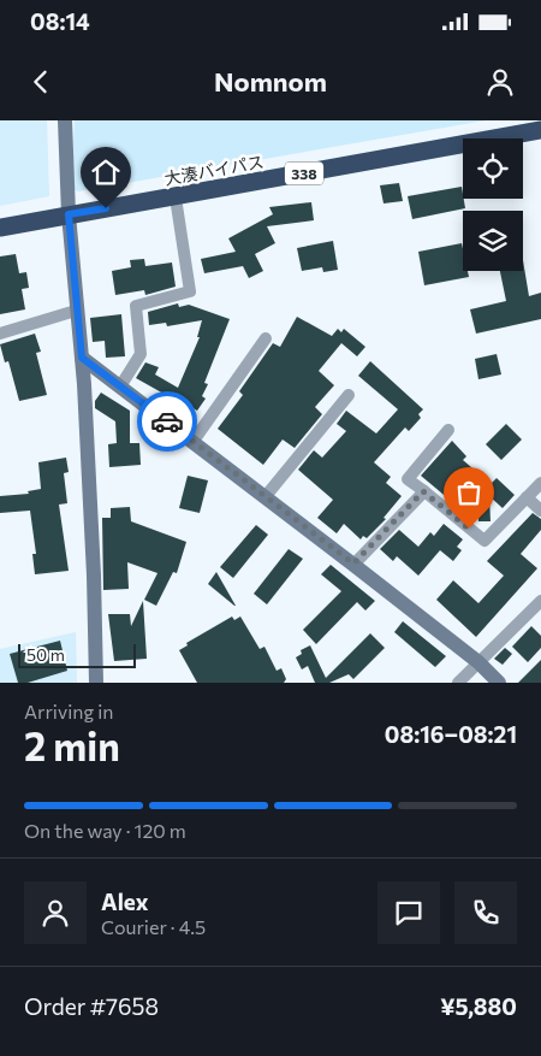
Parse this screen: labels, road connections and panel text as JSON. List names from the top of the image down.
{
  "streets": {
    "highway": ["大湊バイパス", "338"]
  },
  "scale_bar": "50 m",
  "page": {
    "status": "08:14",
    "header": "Nomnom",
    "scale": "50 m",
    "heading": ["2 min", "Arriving in", "08:16–08:21"],
    "panel": [
      "Alex",
      "Courier · 4.5",
      "Order #7658",
      "¥5,880"
    ],
    "bar": "On the way · 120 m"
  }
}
